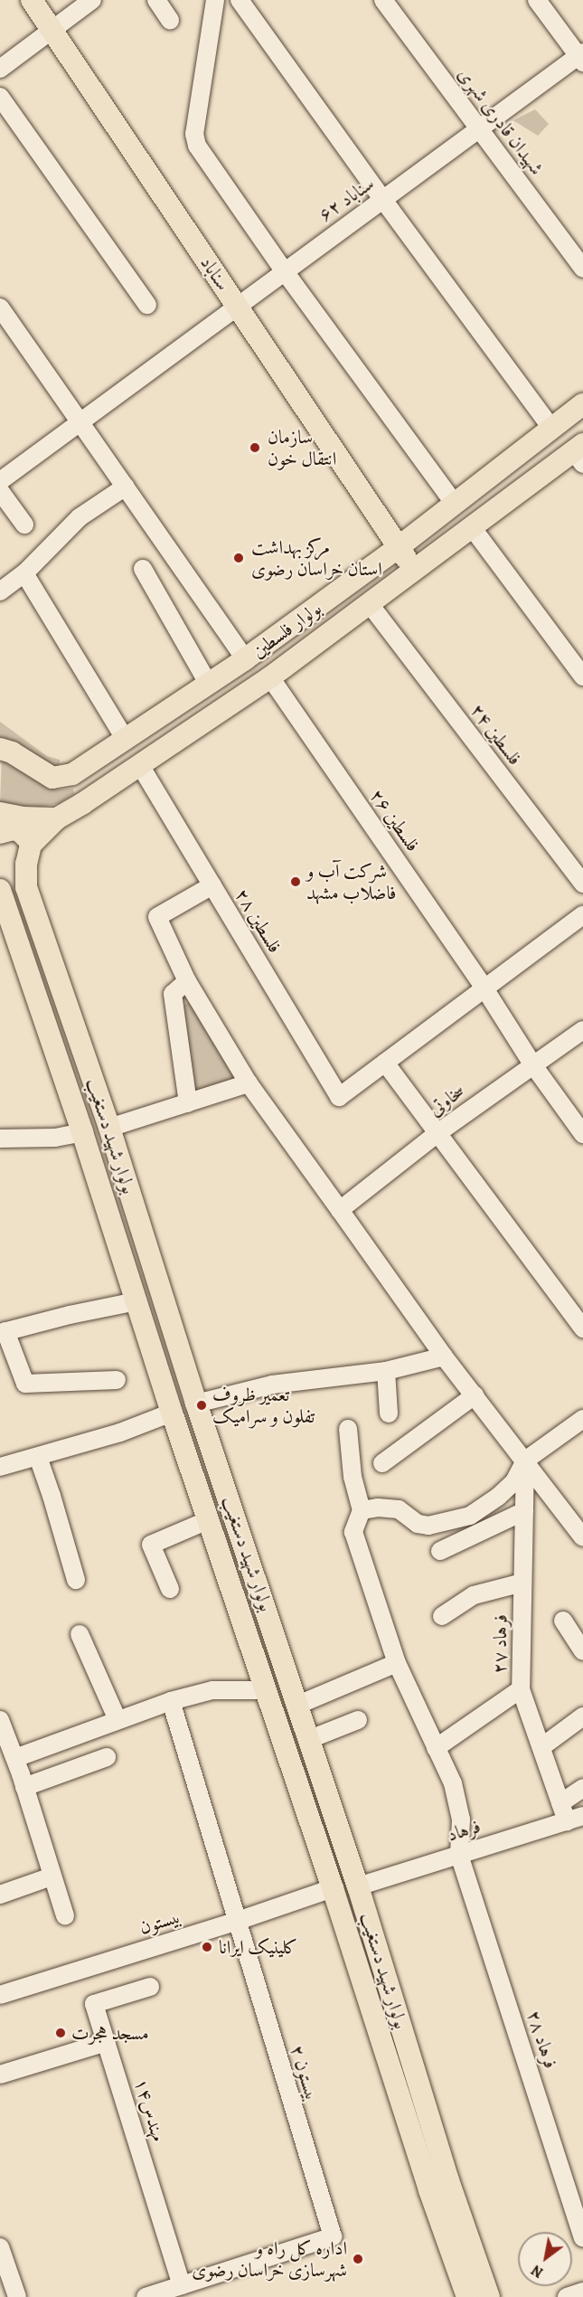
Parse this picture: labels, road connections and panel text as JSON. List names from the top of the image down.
{
  "streets": {
    "main road": ["سناباد", "بولوار فلسطین", "بولوار شهید دستغیب"],
    "street": [
      "شهیدان قادری شهری",
      "سناباد ۶۲",
      "فلسطین ۲۴",
      "فلسطین ۲۶",
      "فلسطین ۲۸",
      "سخاوتی",
      "فرهاد ۲۷",
      "فرهاد",
      "بیستون",
      "فرهاد ۲۸",
      "بیستون ۲",
      "مهندس۱۴"
    ]
  },
  "crossings": [
    ["شهیدان قادری شهری", "سناباد ۶۲"],
    ["سناباد ۶۲", "سناباد"],
    ["سناباد", "بولوار فلسطین"],
    ["بولوار فلسطین", "فلسطین ۲۶"],
    ["بولوار فلسطین", "فلسطین ۲۸"],
    ["فلسطین ۲۶", "سخاوتی"],
    ["بولوار شهید دستغیب", "فرهاد"],
    ["بولوار شهید دستغیب", "بیستون"],
    ["فرهاد ۲۷", "فرهاد"],
    ["فرهاد", "فرهاد ۲۸"],
    ["بیستون", "بیستون ۲"],
    ["بیستون ۲", "مهندس۱۴"]
  ],
  "places": [
    "سازمان انتقال خون",
    "مرکز بهداشت استان خراسان رضوی",
    "شرکت آب و فاضلاب مشهد",
    "تعمیر ظروف تفلون و سرامیک",
    "کلینیک ایرانا",
    "مسجد هجرت",
    "اداره کل راه و شهرسازی خراسان رضوی"
  ],
  "north": "bottom left"
}
